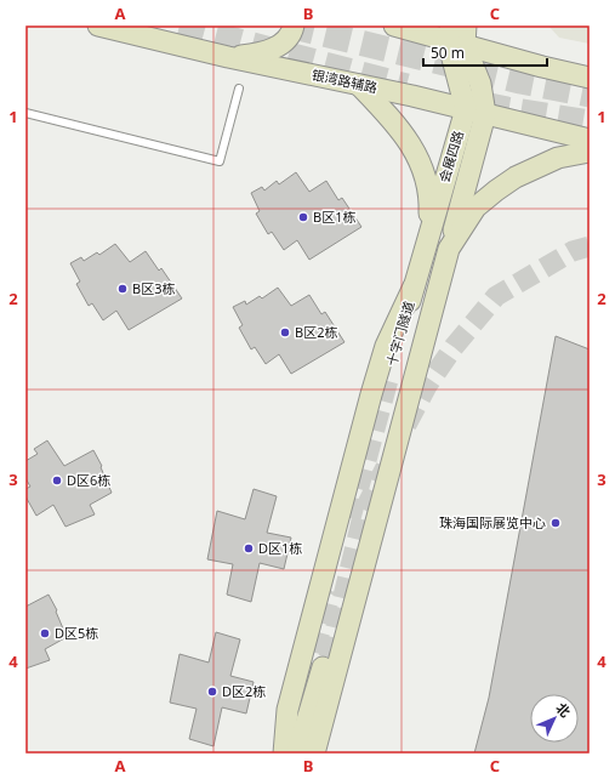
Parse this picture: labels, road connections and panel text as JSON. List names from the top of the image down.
{
  "streets": {
    "main road": ["银湾路辅路", "会展四路", "十字门隧道"]
  },
  "crossings": [
    ["银湾路辅路", "会展四路"],
    ["会展四路", "十字门隧道"]
  ],
  "places": [
    "B区1栋",
    "B区3栋",
    "B区2栋",
    "D区6栋",
    "珠海国际展览中心",
    "D区1栋",
    "D区5栋",
    "D区2栋"
  ],
  "scale_bar": "50 m",
  "north": "top right",
  "grid": {
    "columns": ["A", "B", "C"],
    "rows": [
      "1",
      "2",
      "3",
      "4"
    ]
  }
}
